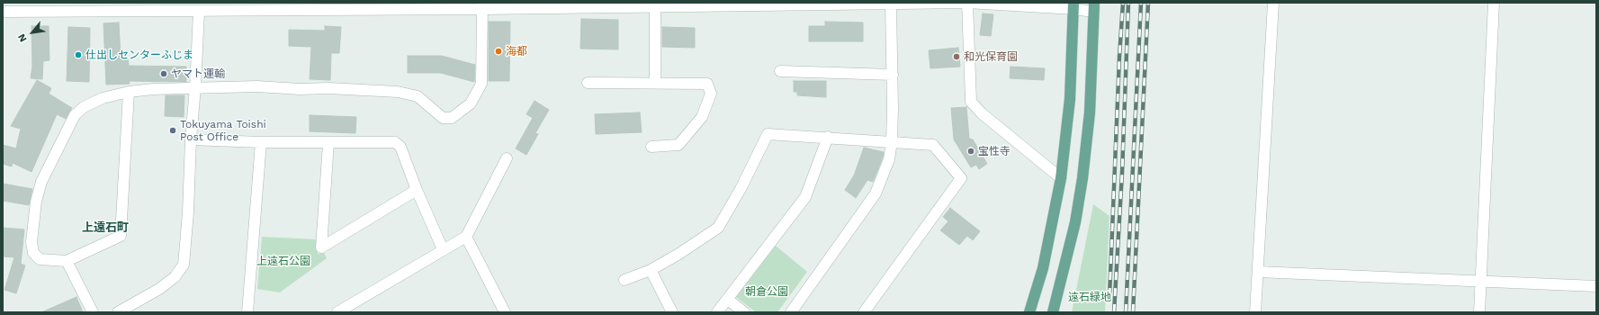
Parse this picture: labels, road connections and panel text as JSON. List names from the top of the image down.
{
  "districts": ["上遠石町"],
  "parks": ["上遠石公園", "朝倉公園", "遠石緑地"],
  "places": [
    "海都",
    "仕出しセンターふじま",
    "和光保育園",
    "ヤマト運輸",
    "Tokuyama Toishi Post Office",
    "宝性寺"
  ],
  "north": "bottom left"
}
